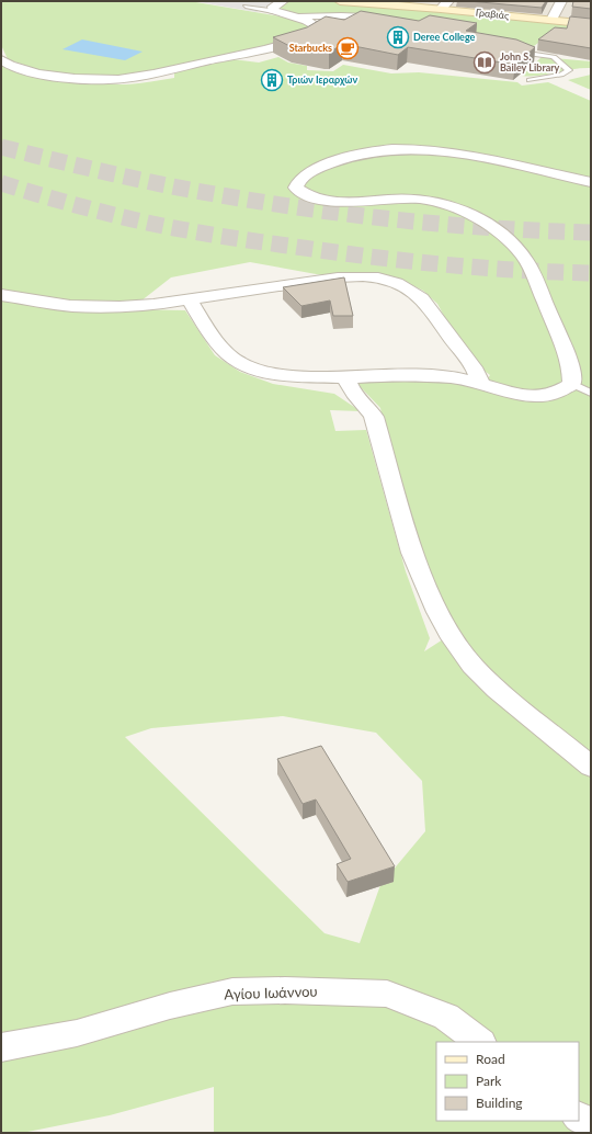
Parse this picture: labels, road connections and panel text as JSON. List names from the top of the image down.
{
  "streets": {
    "street": ["Γραβιάς", "Αγίου Ιωάννου"]
  },
  "places": {
    "building": ["Deree College", "Τριών Ιεραρχών"],
    "cafe": ["Starbucks"],
    "library": ["John S. Bailey Library"]
  },
  "legend": ["Road", "Park", "Building"]
}
